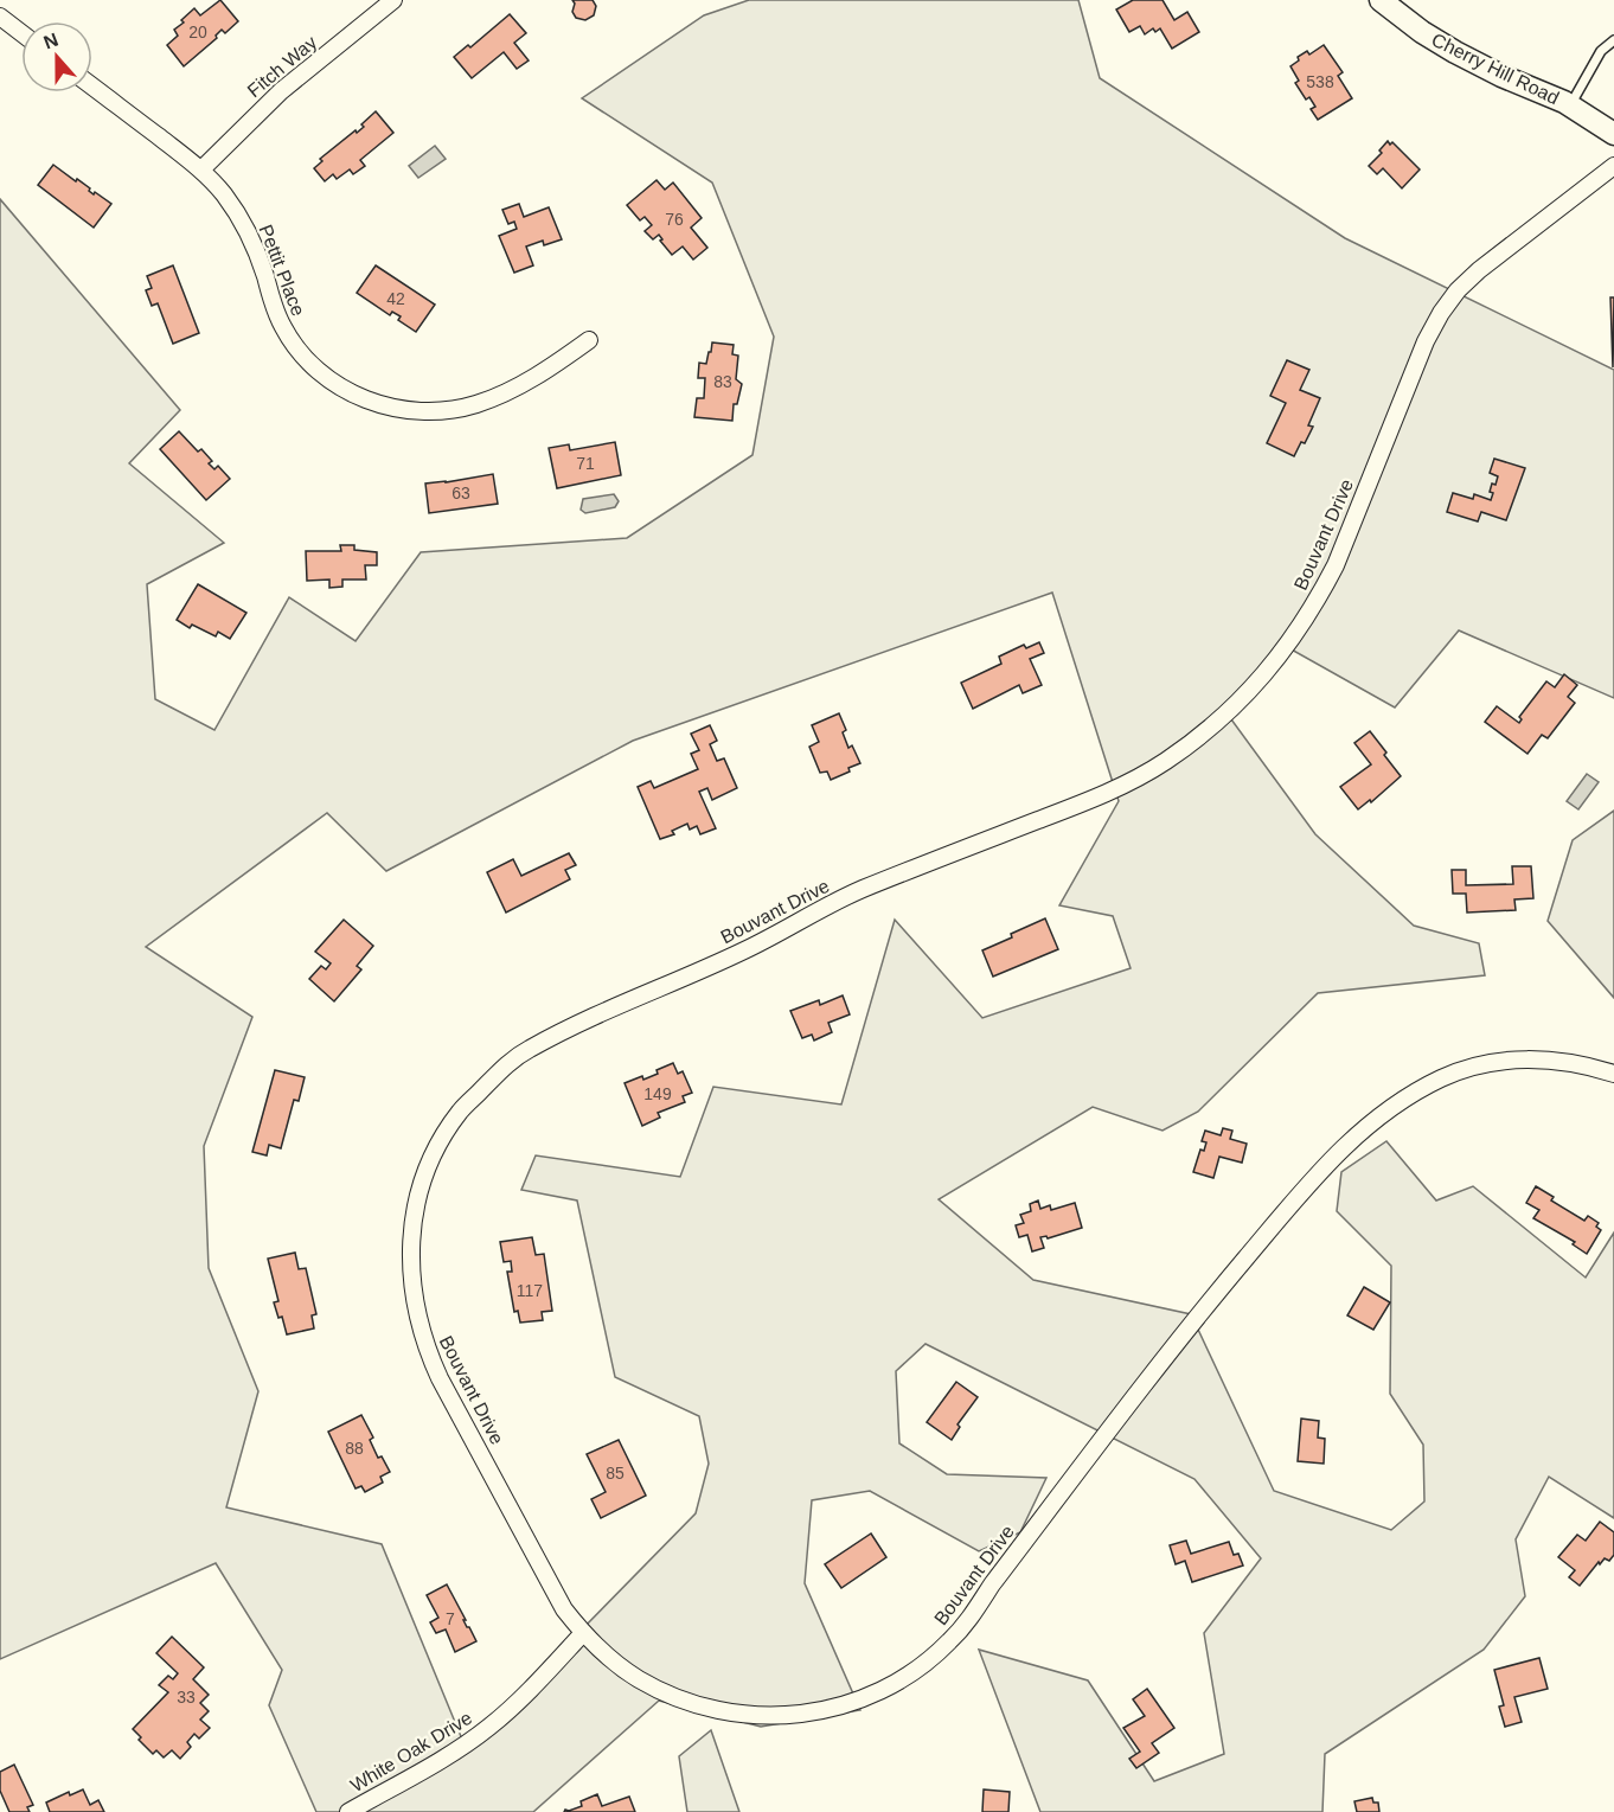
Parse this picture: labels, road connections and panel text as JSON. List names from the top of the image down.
{
  "streets": {
    "street": [
      "Fitch Way",
      "Cherry Hill Road",
      "Pettit Place",
      "Bouvant Drive",
      "White Oak Drive"
    ]
  },
  "crossings": [
    ["Fitch Way", "Pettit Place"],
    ["Bouvant Drive", "White Oak Drive"]
  ],
  "house_numbers": [
    "20",
    "538",
    "76",
    "42",
    "83",
    "71",
    "63",
    "149",
    "117",
    "88",
    "85",
    "7",
    "33"
  ],
  "north": "top"
}
